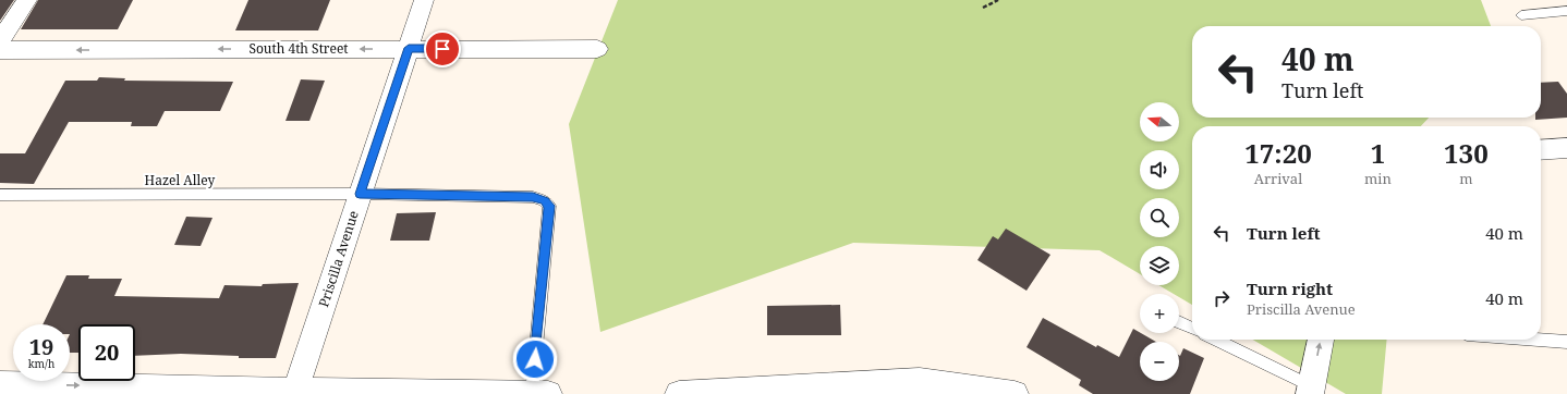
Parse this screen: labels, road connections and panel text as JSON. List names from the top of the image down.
{
  "streets": {
    "street": ["South 4th Street", "Priscilla Avenue"],
    "lane": ["Hazel Alley"]
  },
  "crossings": [
    ["South 4th Street", "Priscilla Avenue"],
    ["Hazel Alley", "Priscilla Avenue"]
  ],
  "one_way": ["South 4th Street"],
  "north": "left",
  "page": {
    "turn": ["40 m", "Turn left"],
    "map_buttons": ["+", "−"],
    "eta": [
      "17:20",
      "Arrival",
      "1",
      "min",
      "130",
      "m"
    ],
    "list": [
      {
        "name": "Turn left",
        "value": "40 m"
      },
      {
        "name": "Turn right",
        "note": "Priscilla Avenue",
        "value": "40 m"
      }
    ],
    "speed": "19 km/h",
    "limit": "20"
  }
}
